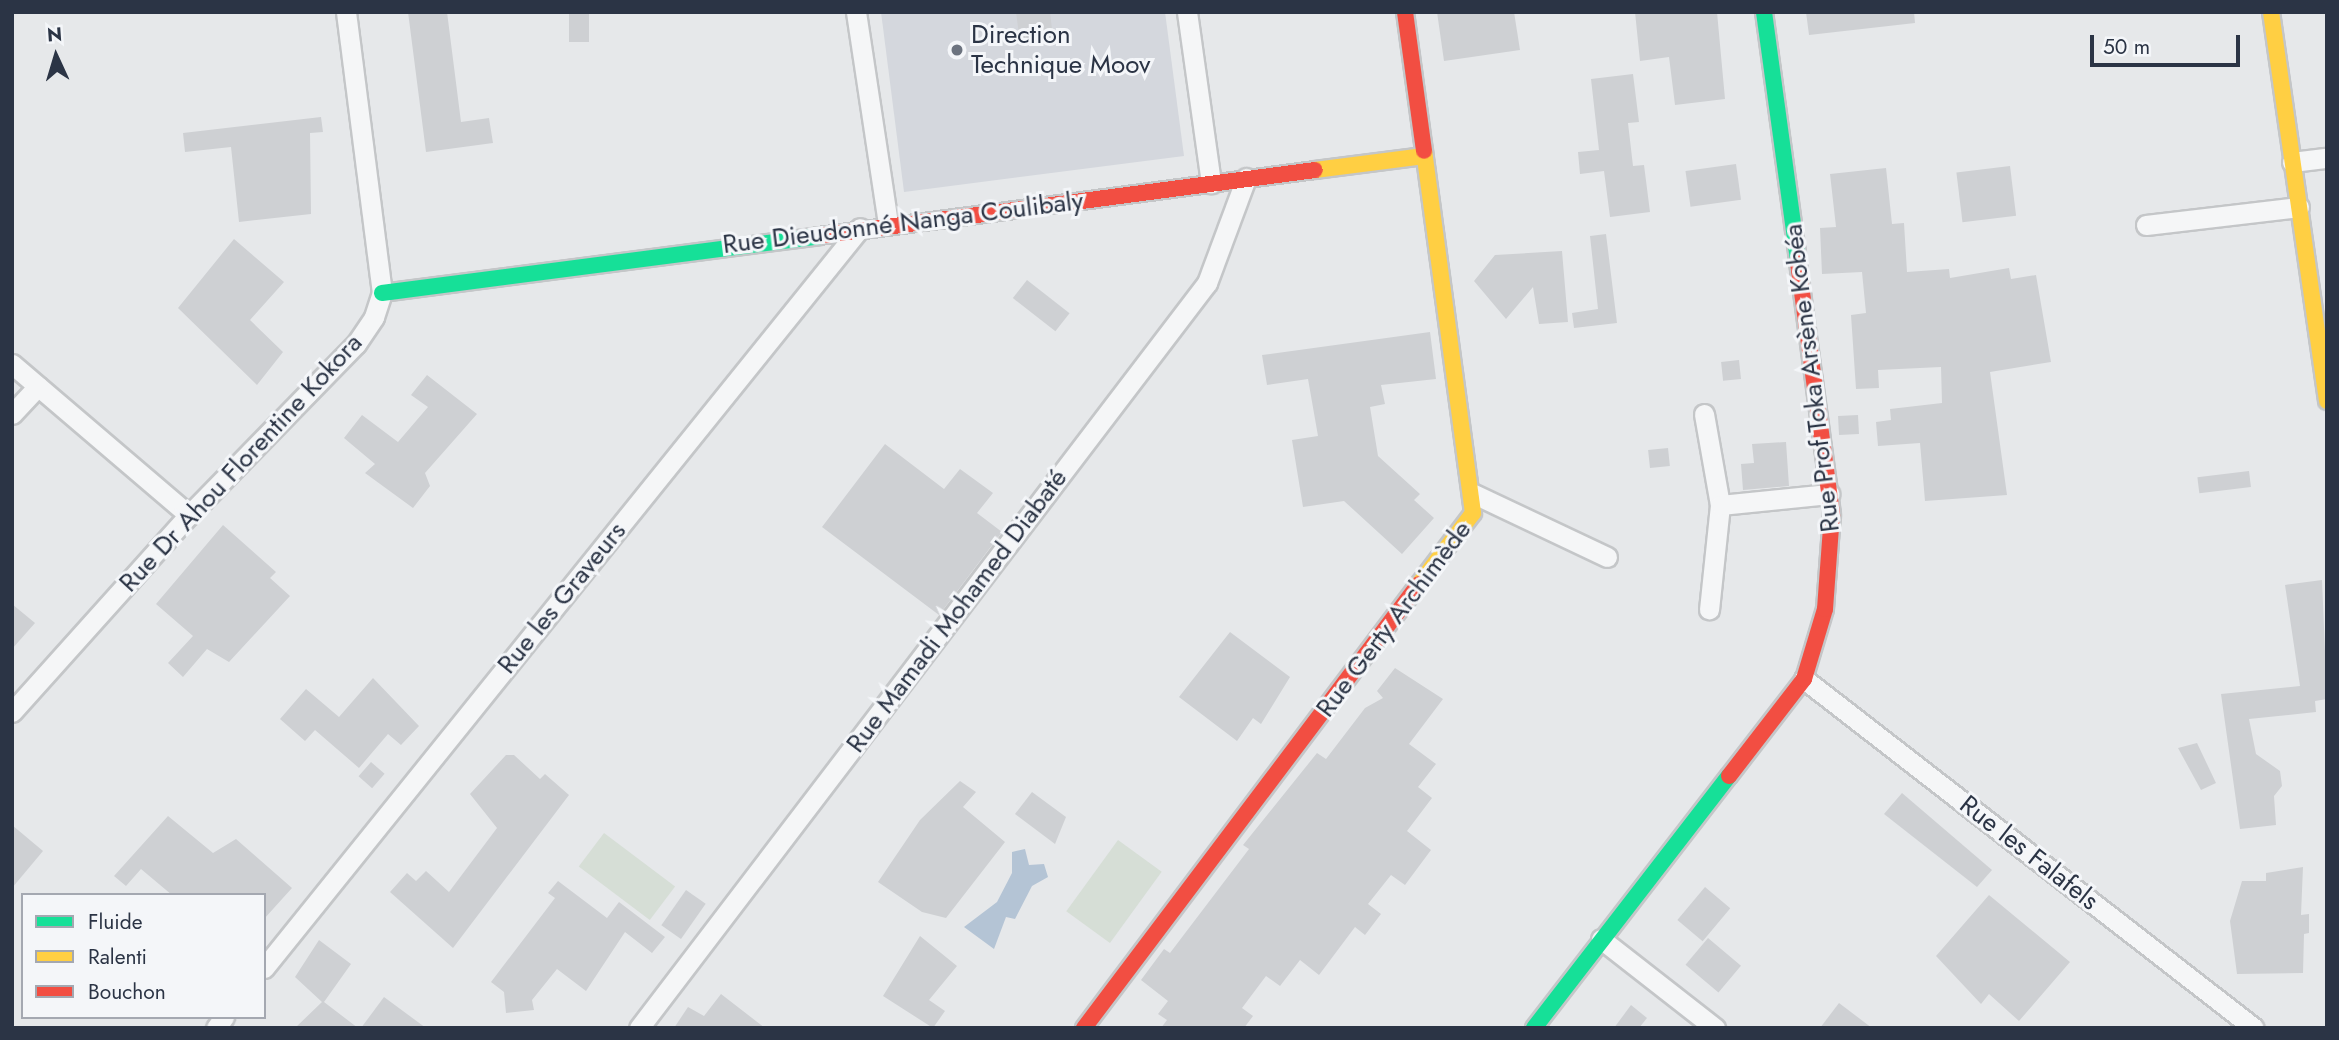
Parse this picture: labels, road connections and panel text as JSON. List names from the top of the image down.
{
  "streets": {
    "street": [
      "Rue Dieudonné Nanga Coulibaly",
      "Rue Prof Toka Arsène Kobéa",
      "Rue Dr Ahou Florentine Kokora",
      "Rue les Graveurs",
      "Rue Mamadi Mohamed Diabaté",
      "Rue Gerty Archimède",
      "Rue les Falafels"
    ]
  },
  "crossings": [
    ["Rue Dieudonné Nanga Coulibaly", "Rue Dr Ahou Florentine Kokora"],
    ["Rue Dieudonné Nanga Coulibaly", "Rue les Graveurs"],
    ["Rue Dieudonné Nanga Coulibaly", "Rue Mamadi Mohamed Diabaté"],
    ["Rue Dieudonné Nanga Coulibaly", "Rue Gerty Archimède"],
    ["Rue Prof Toka Arsène Kobéa", "Rue les Falafels"]
  ],
  "places": ["Direction Technique Moov"],
  "legend": ["Fluide", "Ralenti", "Bouchon"],
  "scale_bar": "50 m",
  "north": "top"
}
